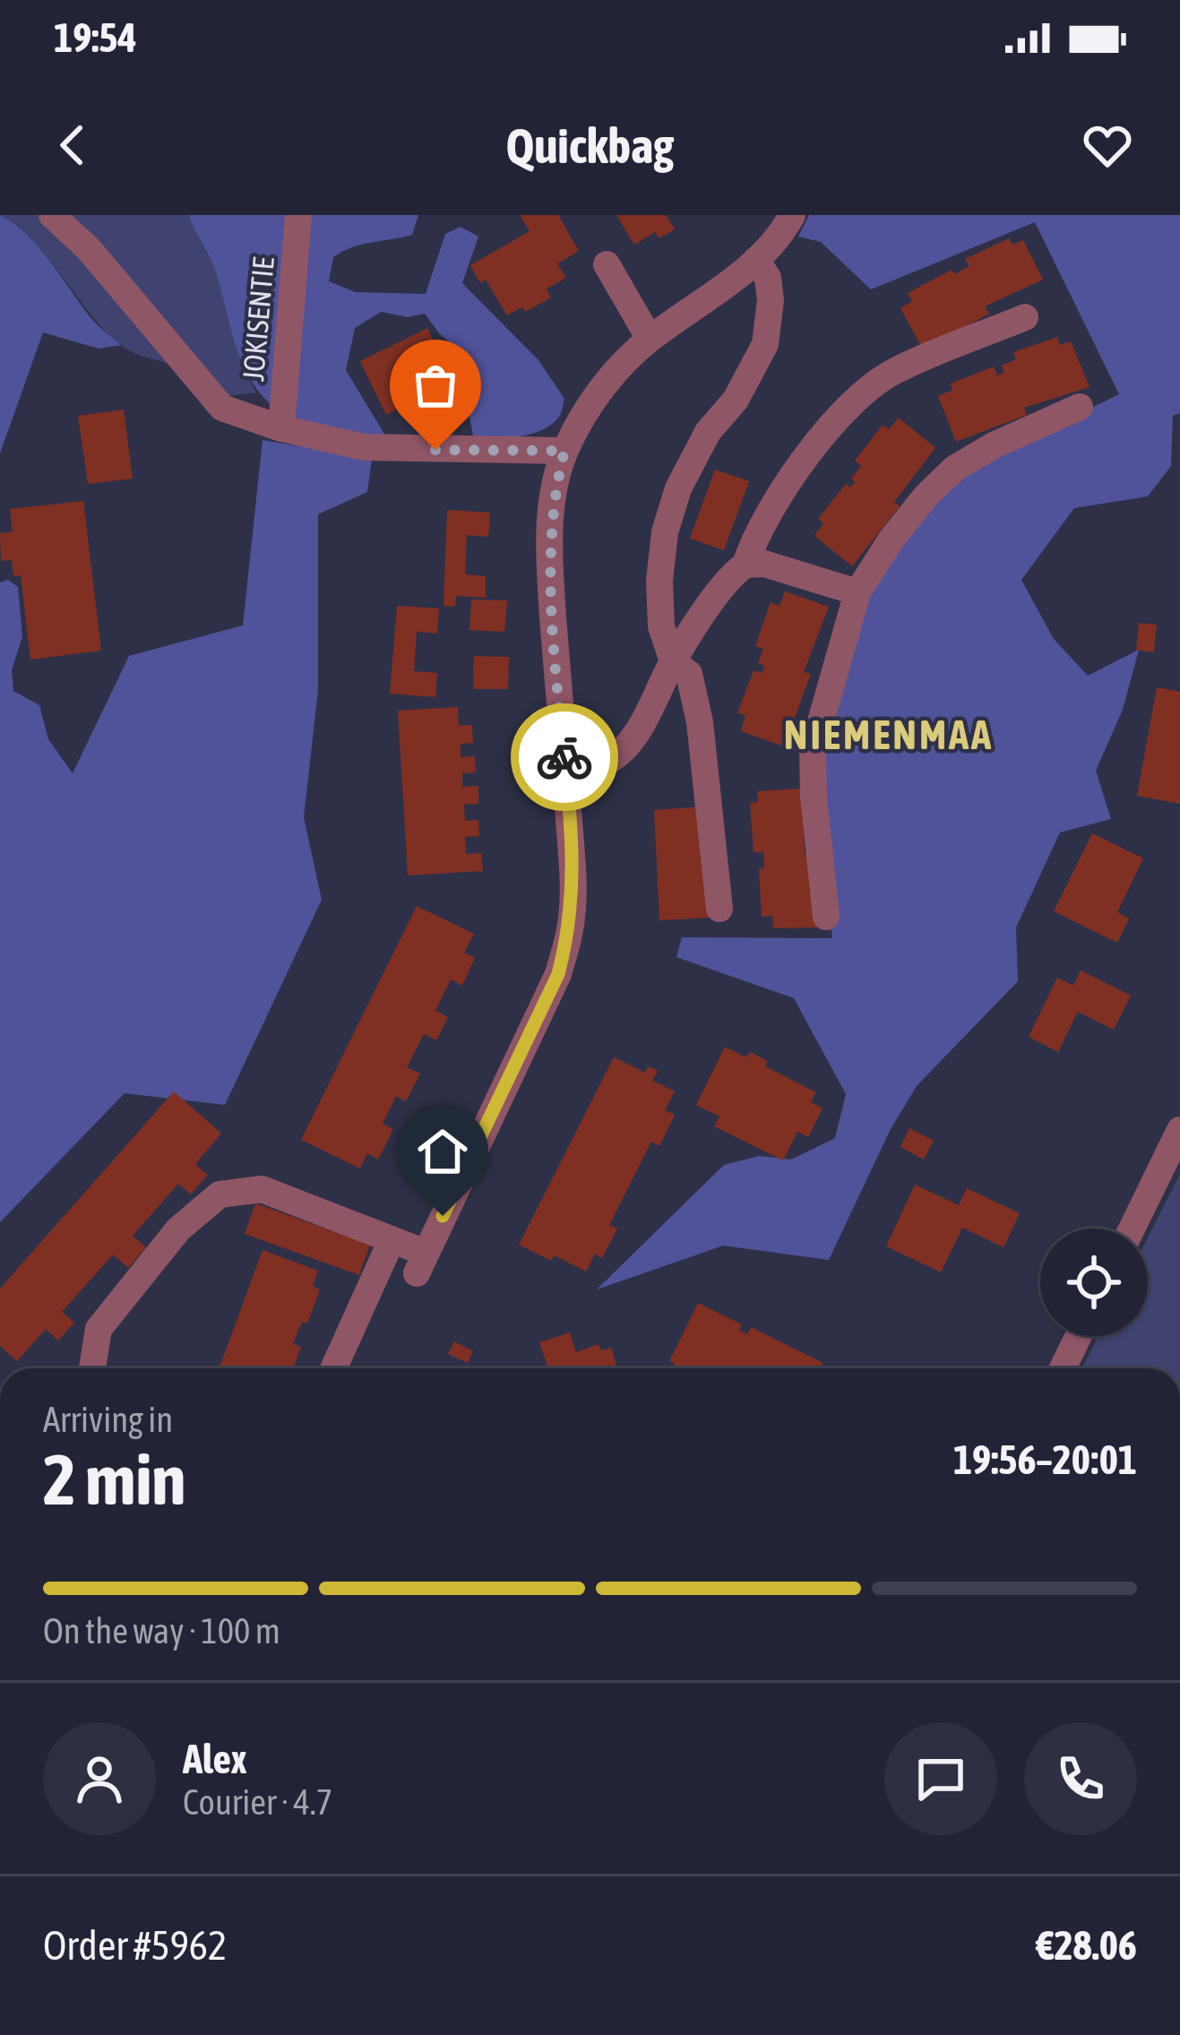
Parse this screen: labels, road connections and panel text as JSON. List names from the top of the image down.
{
  "streets": {
    "street": ["JOKISENTIE"]
  },
  "districts": ["NIEMENMAA"],
  "page": {
    "status": "19:54",
    "header": "Quickbag",
    "heading": ["2 min", "Arriving in", "19:56–20:01"],
    "panel": [
      "Alex",
      "Courier · 4.7",
      "Order #5962",
      "€28.06"
    ],
    "bar": "On the way · 100 m"
  }
}
